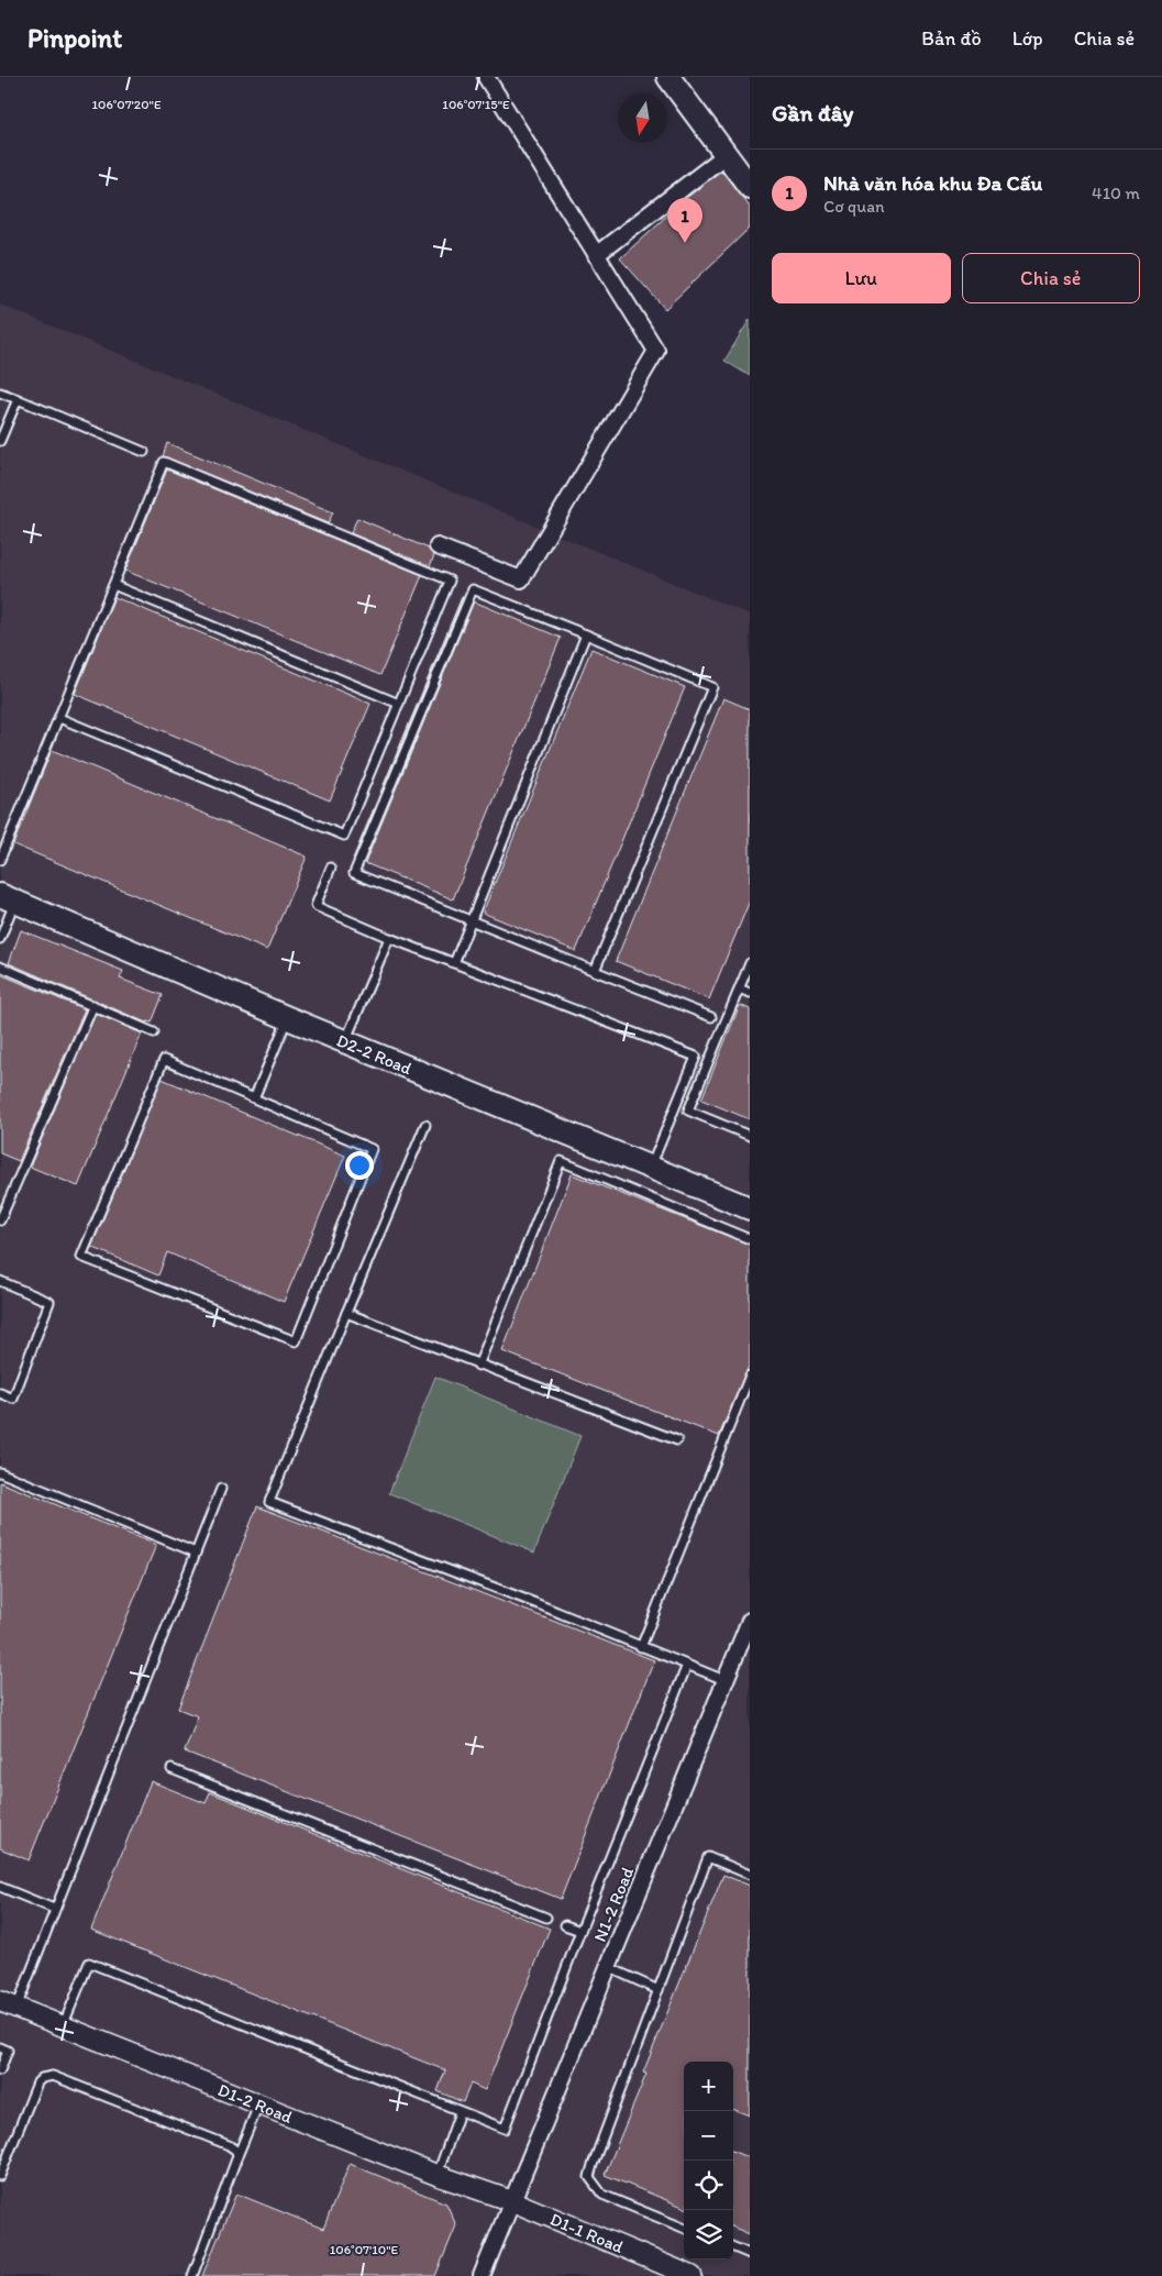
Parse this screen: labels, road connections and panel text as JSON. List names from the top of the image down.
{
  "streets": {
    "main road": ["D2-2 Road"],
    "street": ["N1-2 Road", "D1-2 Road", "D1-1 Road"]
  },
  "crossings": [
    ["N1-2 Road", "D1-2 Road"],
    ["N1-2 Road", "D1-1 Road"],
    ["D1-2 Road", "D1-1 Road"]
  ],
  "north": "bottom",
  "page": {
    "header": "Pinpoint",
    "nav": ["Bản đồ", "Lớp", "Chia sẻ"],
    "heading": "Gần đây",
    "list": [
      {
        "mark": "1",
        "name": "Nhà văn hóa khu Đa Cấu",
        "note": "Cơ quan",
        "value": "410 m"
      }
    ],
    "pins": "1",
    "buttons": ["Lưu", "Chia sẻ"],
    "map_buttons": ["+", "−"]
  },
  "coordinates": ["106°07'20\"E", "106°07'15\"E", "106°07'10\"E"]
}
